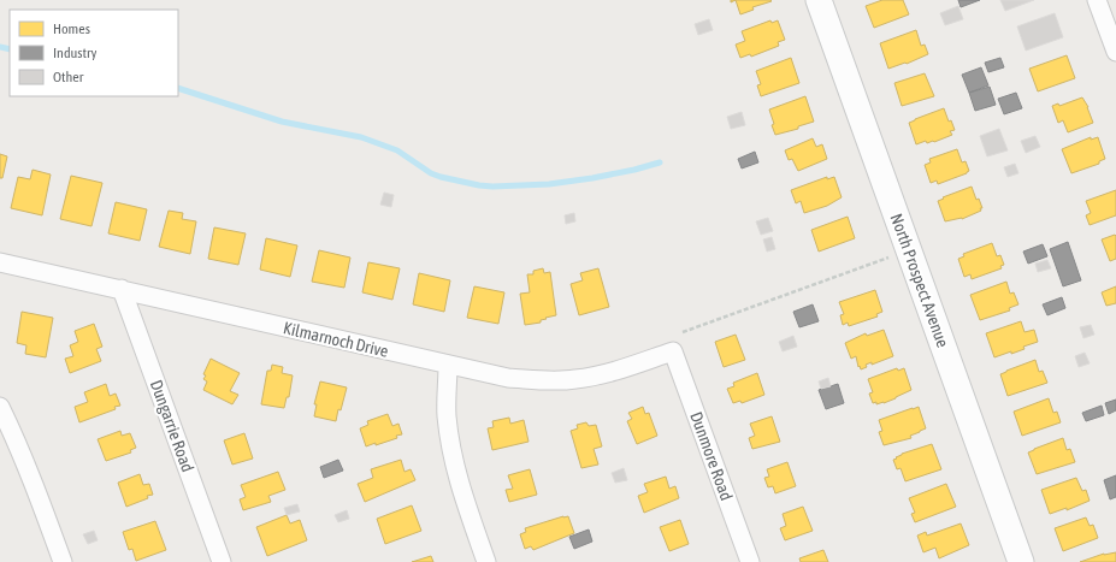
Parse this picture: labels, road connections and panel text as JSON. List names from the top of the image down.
{
  "streets": {
    "street": [
      "North Prospect Avenue",
      "Kilmarnoch Drive",
      "Dungarrie Road",
      "Dunmore Road"
    ]
  },
  "crossings": [
    ["Kilmarnoch Drive", "Dungarrie Road"],
    ["Kilmarnoch Drive", "Dunmore Road"]
  ],
  "legend": ["Homes", "Industry", "Other"]
}
